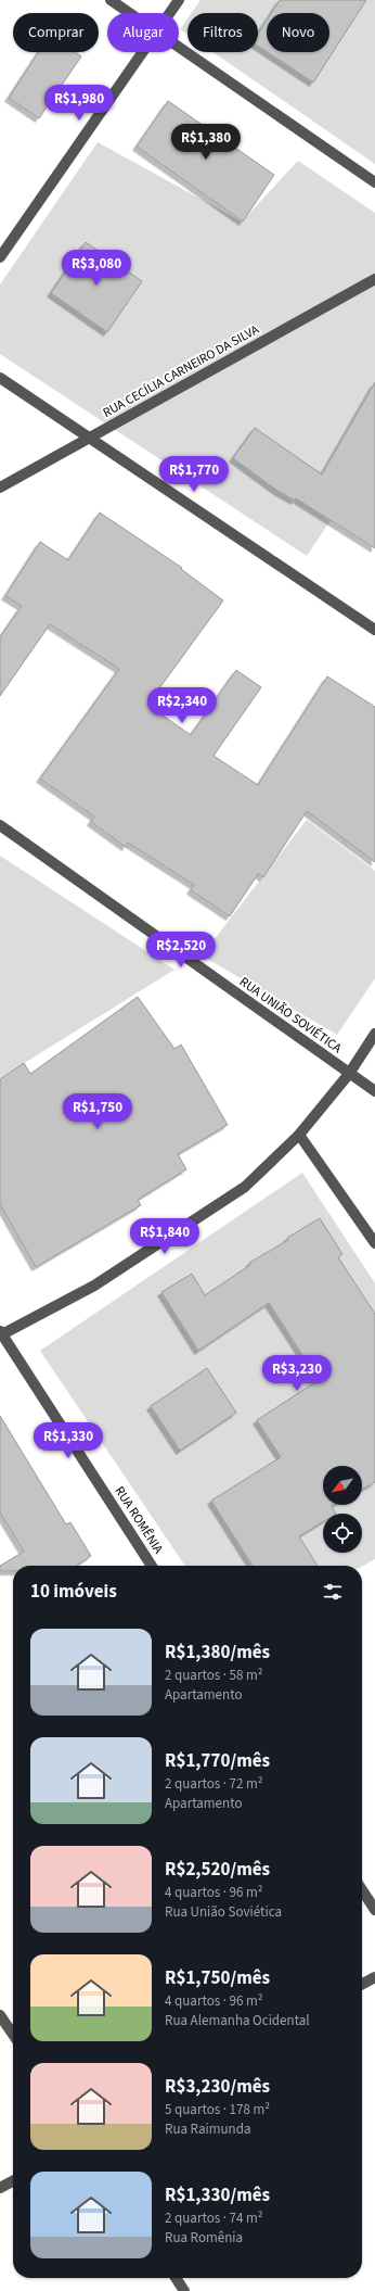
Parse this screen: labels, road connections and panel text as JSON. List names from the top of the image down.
{
  "streets": {
    "street": ["RUA CECÍLIA CARNEIRO DA SILVA", "RUA UNIÃO SOVIÉTICA", "RUA ROMÊNIA"]
  },
  "north": "bottom left",
  "page": {
    "chip": [
      "Comprar",
      "Alugar",
      "Filtros",
      "Novo"
    ],
    "price": [
      "R$1,980",
      "R$1,380",
      "R$3,080",
      "R$1,770",
      "R$2,340",
      "R$2,520",
      "R$1,750",
      "R$1,840",
      "R$3,230",
      "R$1,330"
    ],
    "heading": "10 imóveis",
    "list": [
      {
        "name": "R$1,380/mês",
        "note": "2 quartos · 58 m² · Apartamento"
      },
      {
        "name": "R$1,770/mês",
        "note": "2 quartos · 72 m² · Apartamento"
      },
      {
        "name": "R$2,520/mês",
        "note": "4 quartos · 96 m² · Rua União Soviética"
      },
      {
        "name": "R$1,750/mês",
        "note": "4 quartos · 96 m² · Rua Alemanha Ocidental"
      },
      {
        "name": "R$3,230/mês",
        "note": "5 quartos · 178 m² · Rua Raimunda"
      },
      {
        "name": "R$1,330/mês",
        "note": "2 quartos · 74 m² · Rua Romênia"
      }
    ]
  }
}
